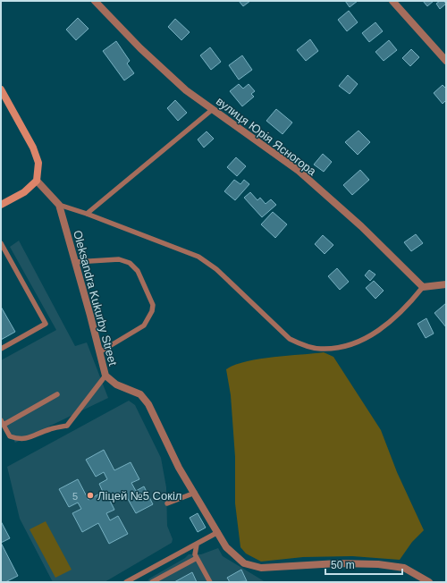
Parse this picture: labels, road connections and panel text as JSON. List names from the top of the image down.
{
  "streets": {
    "street": ["вулиця Юрія Ясногора", "Oleksandra Kukurby Street"]
  },
  "places": ["Ліцей №5 Сокіл"],
  "house_numbers": ["5"],
  "scale_bar": "50 m"
}
